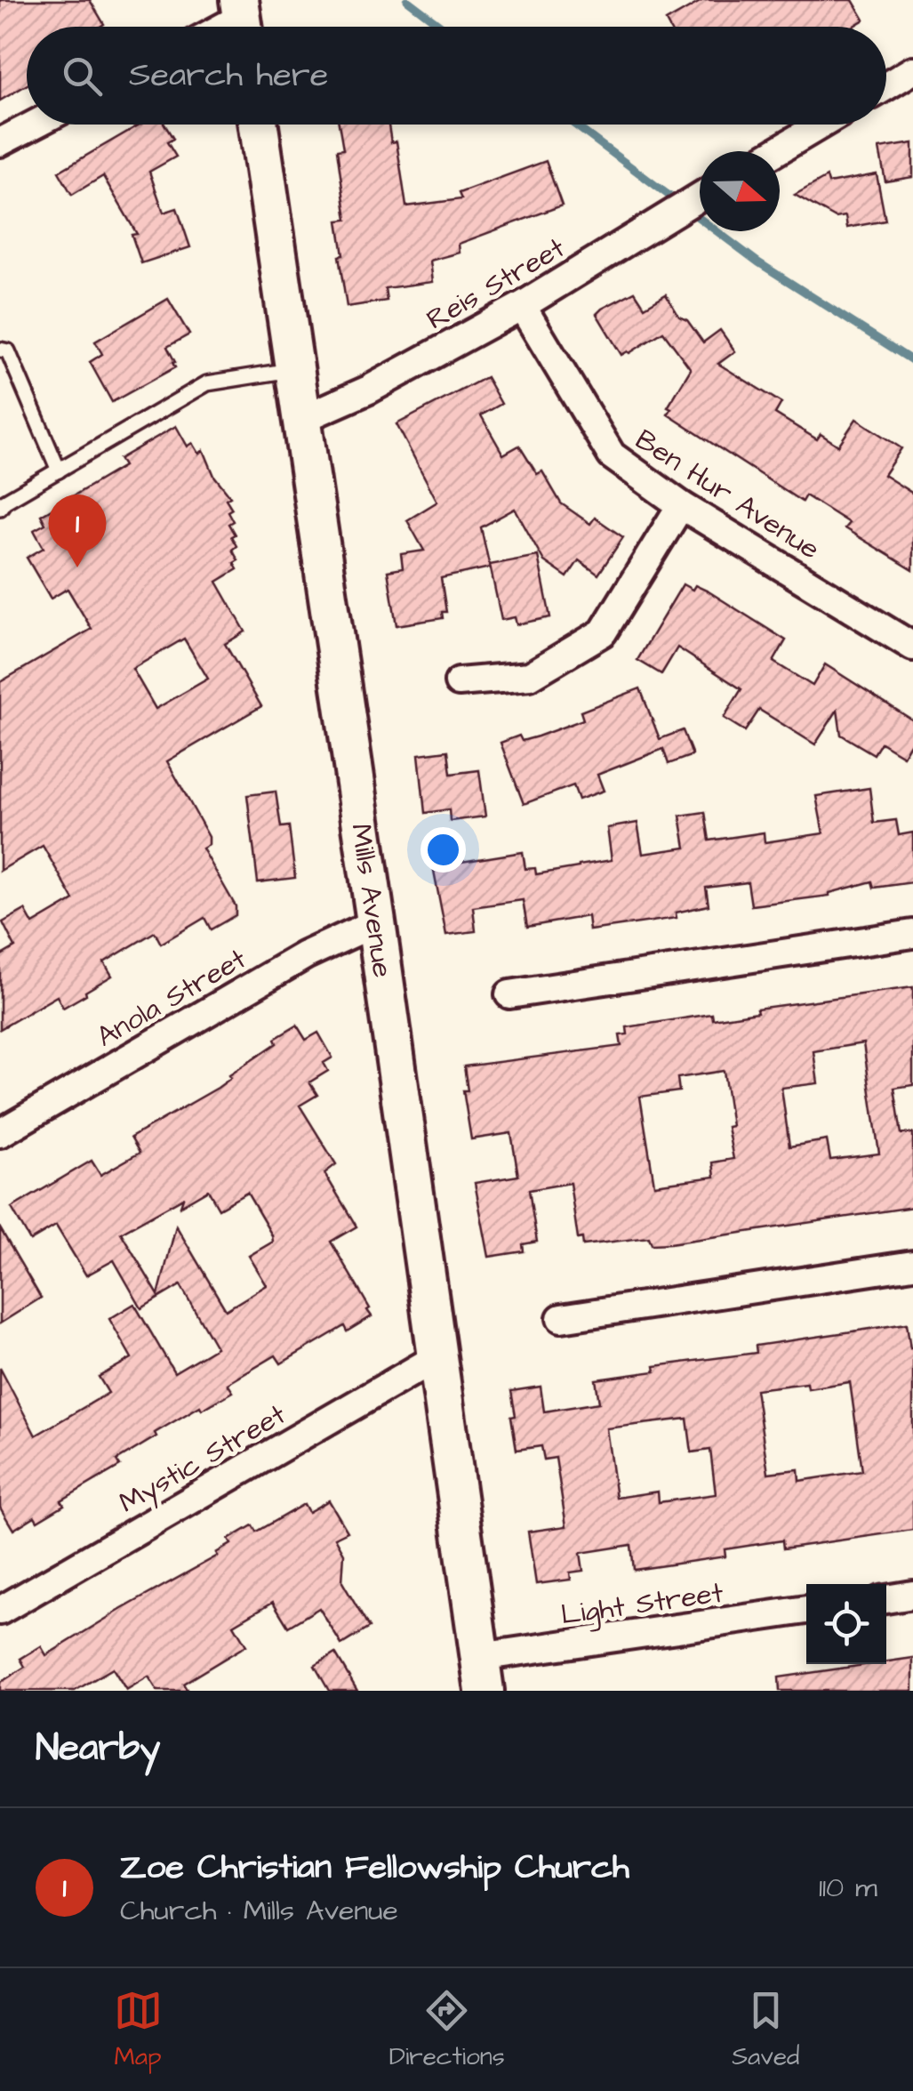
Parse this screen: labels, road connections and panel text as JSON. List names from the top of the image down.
{
  "streets": {
    "main road": ["Mills Avenue"],
    "street": [
      "Reis Street",
      "Ben Hur Avenue",
      "Anola Street",
      "Mystic Street",
      "Light Street"
    ]
  },
  "crossings": [
    ["Reis Street", "Ben Hur Avenue"],
    ["Reis Street", "Mills Avenue"],
    ["Mills Avenue", "Anola Street"],
    ["Mills Avenue", "Mystic Street"],
    ["Mills Avenue", "Light Street"]
  ],
  "north": "right",
  "page": {
    "search": "Search here",
    "pins": "1",
    "heading": "Nearby",
    "list": [
      {
        "mark": "1",
        "name": "Zoe Christian Fellowship Church",
        "note": "Church · Mills Avenue",
        "value": "110 m"
      }
    ],
    "nav": ["Map", "Directions", "Saved"]
  }
}
